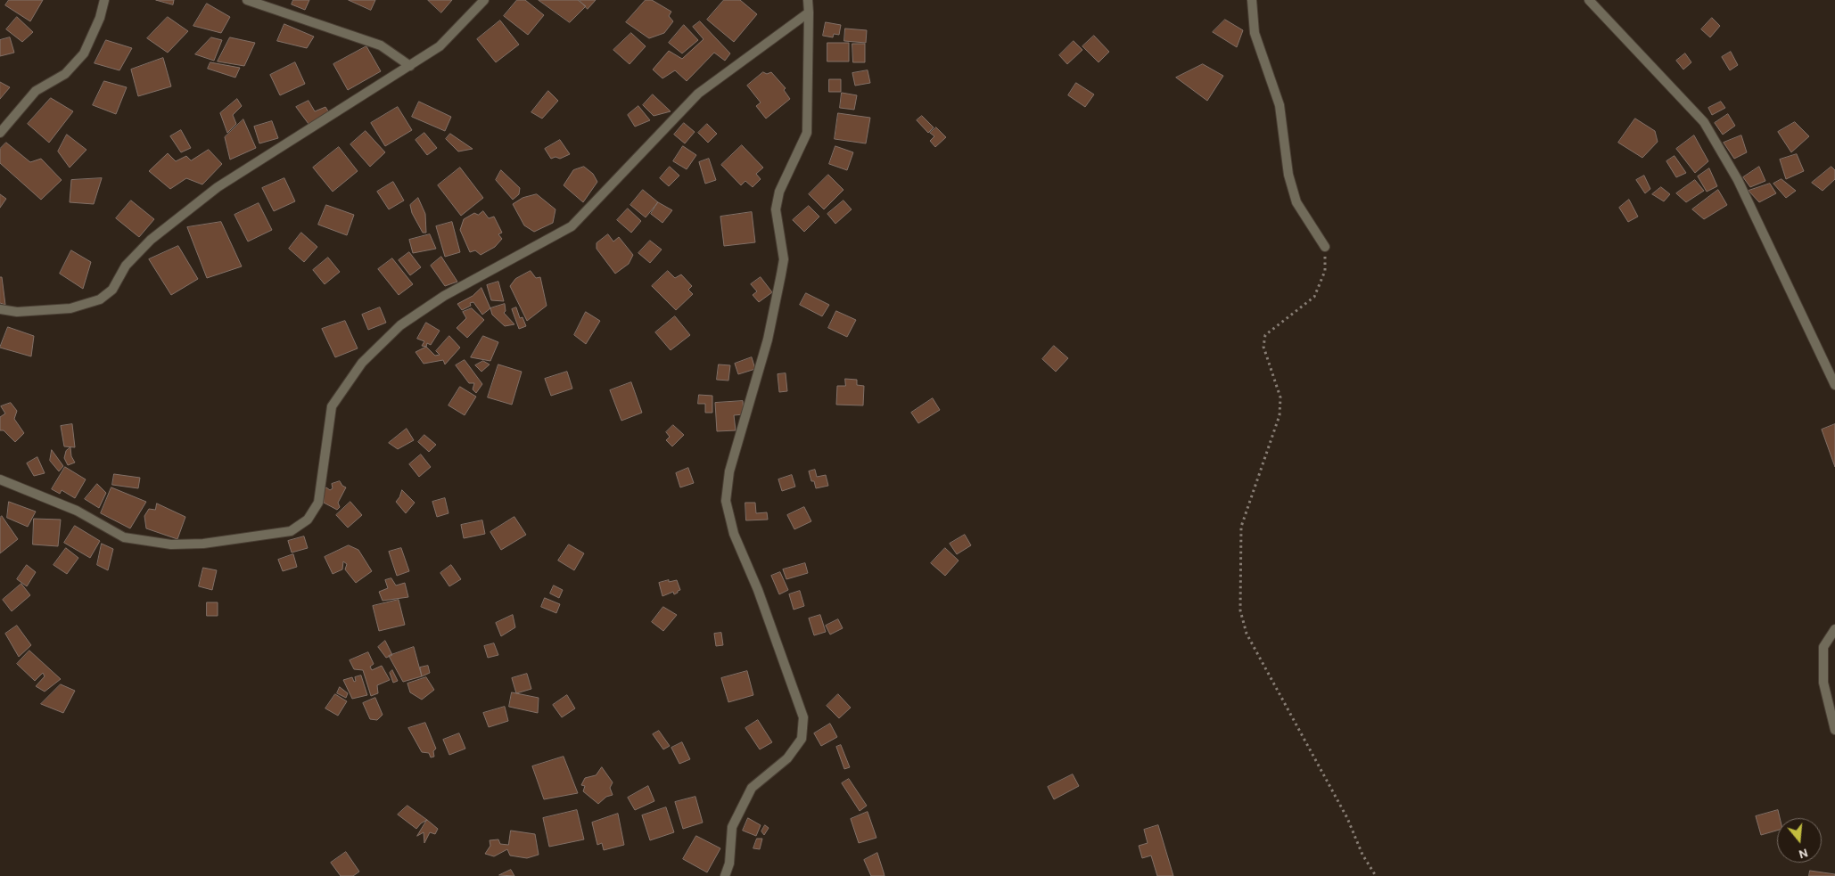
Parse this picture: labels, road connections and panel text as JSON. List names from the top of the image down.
{
  "north": "bottom"
}
